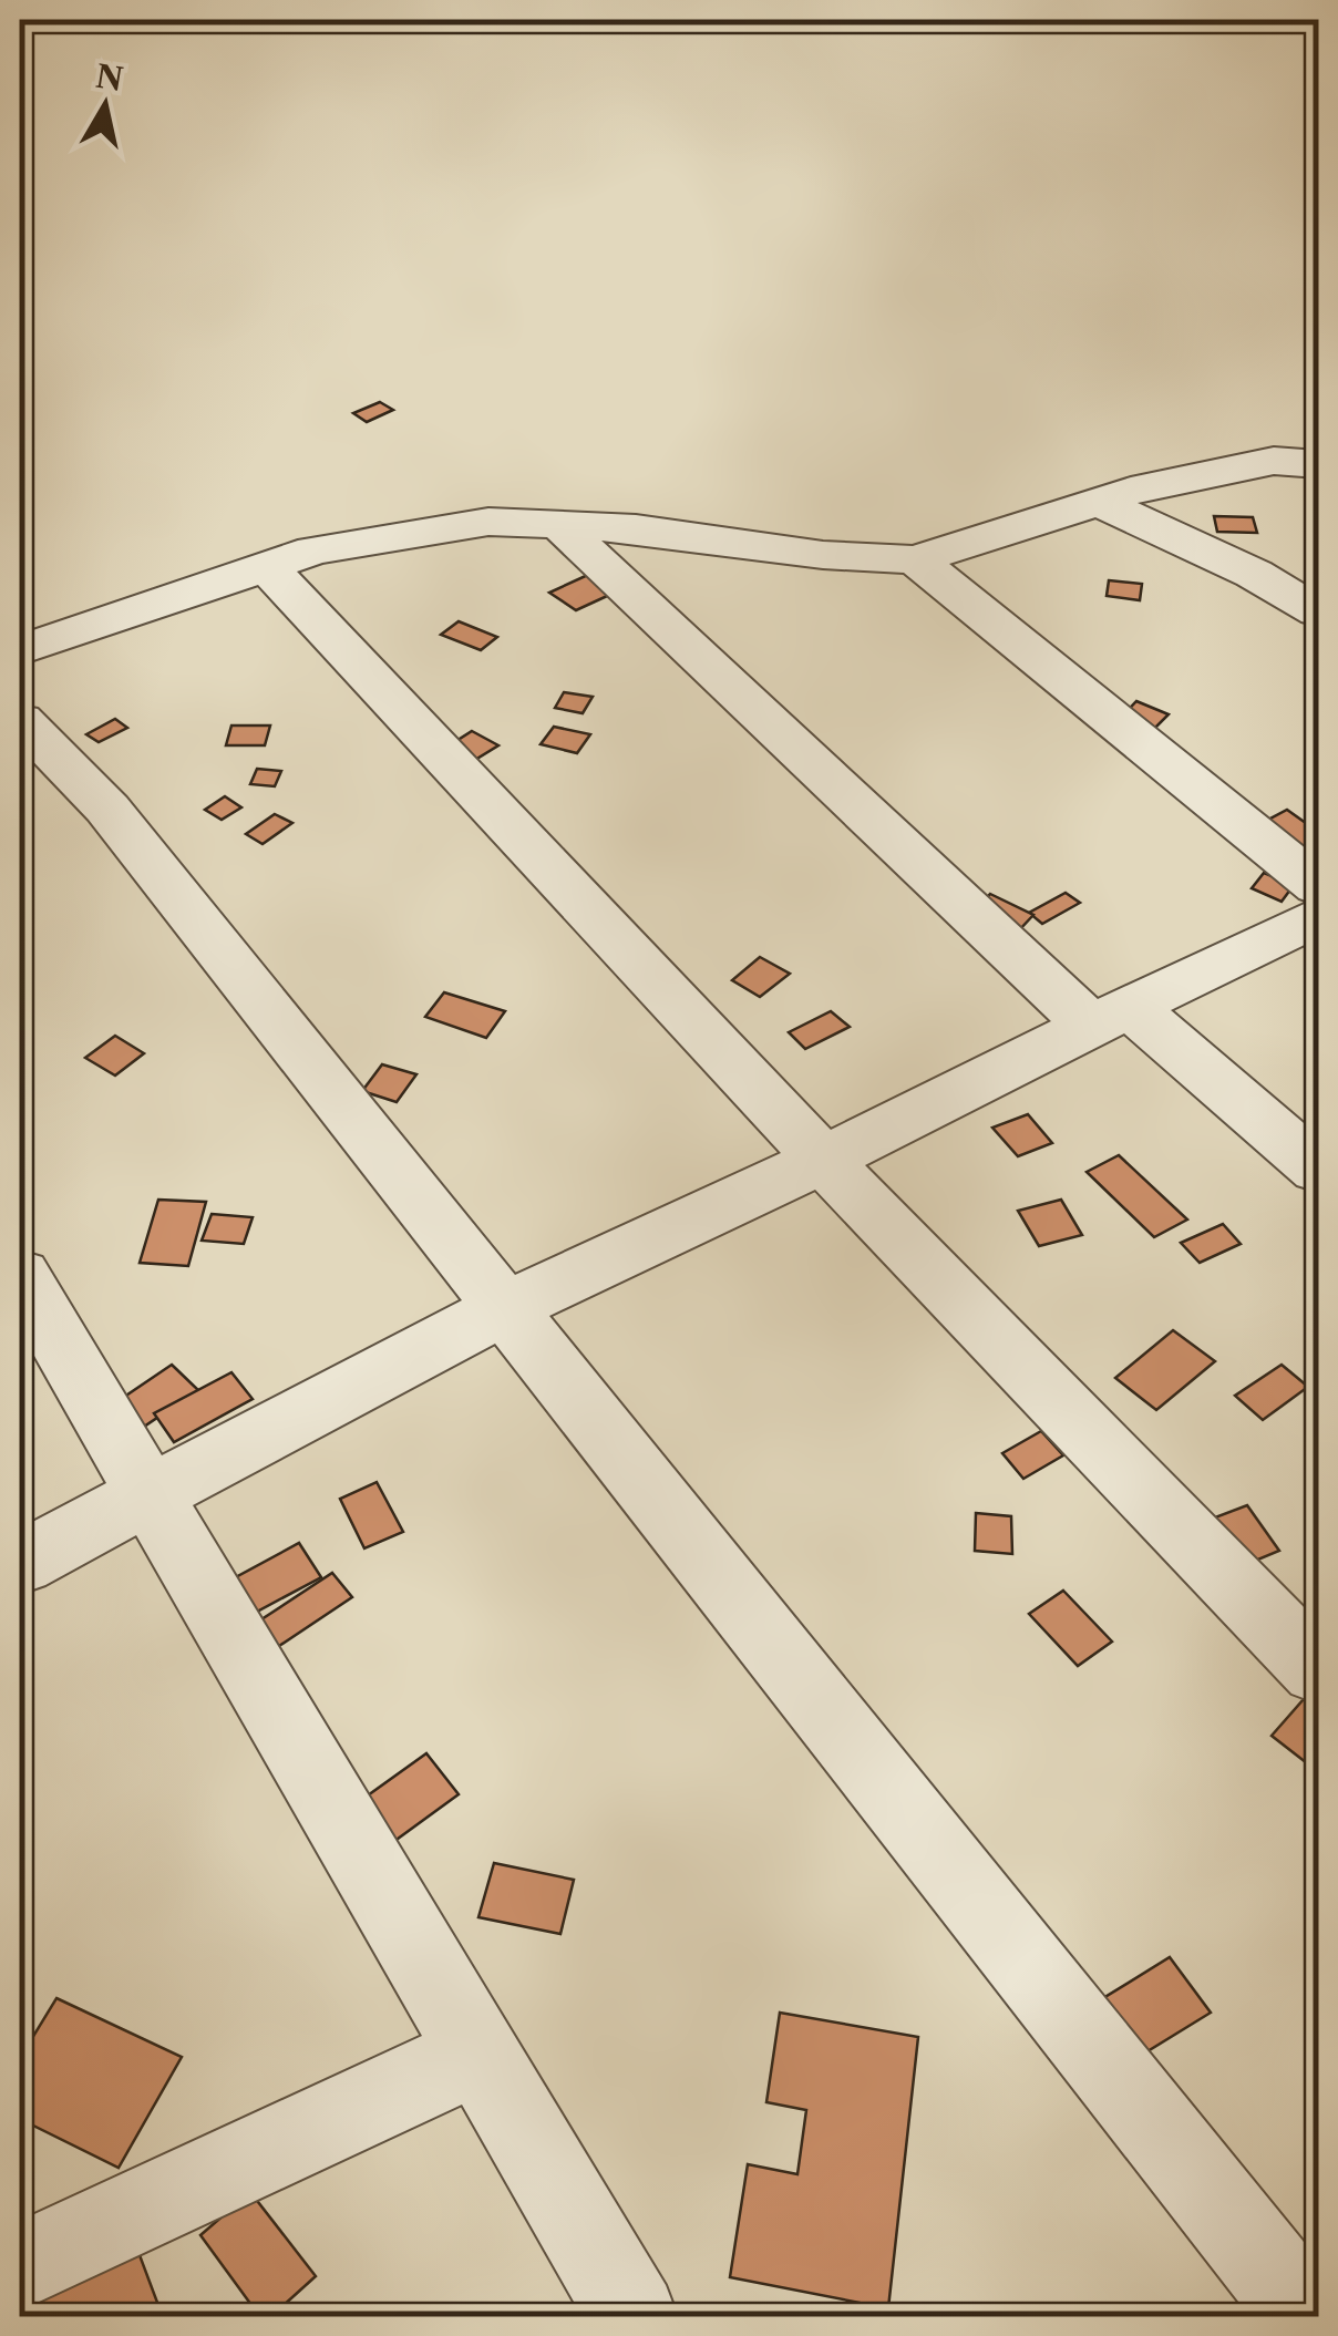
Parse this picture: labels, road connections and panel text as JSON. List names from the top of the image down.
{
  "north": "top"
}
